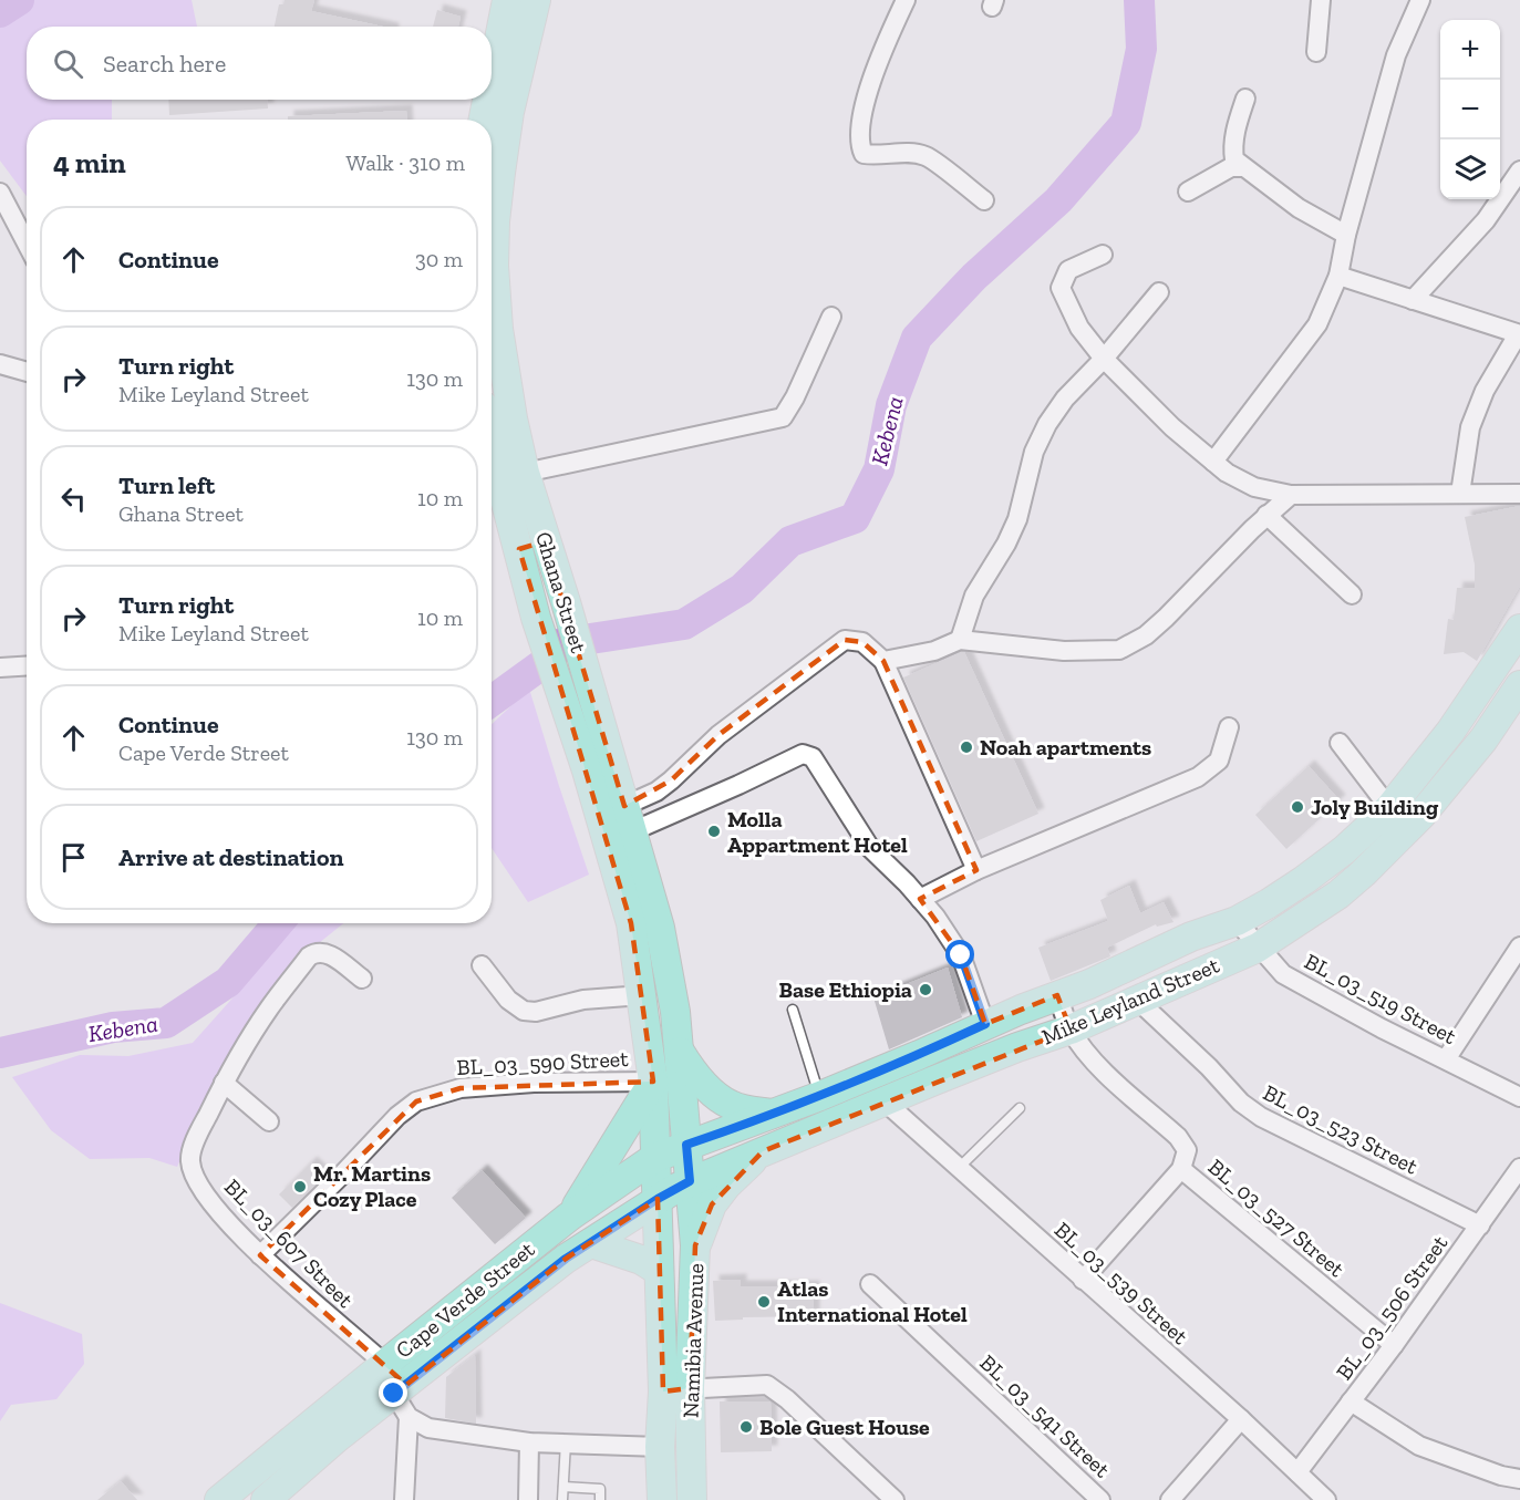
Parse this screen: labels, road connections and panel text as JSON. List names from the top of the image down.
{
  "streets": {
    "main road": [
      "Ghana Street",
      "Mike Leyland Street",
      "Cape Verde Street",
      "Namibia Avenue"
    ],
    "street": [
      "BL_03_519 Street",
      "BL_03_590 Street",
      "BL_03_523 Street",
      "BL_03_527 Street",
      "BL_03_607 Street",
      "BL_03_539 Street",
      "BL_03_506 Street",
      "BL_03_541 Street"
    ]
  },
  "crossings": [
    ["Ghana Street", "Mike Leyland Street"],
    ["Ghana Street", "BL_03_590 Street"],
    ["Ghana Street", "Cape Verde Street"],
    ["Ghana Street", "Namibia Avenue"],
    ["BL_03_519 Street", "Mike Leyland Street"],
    ["Mike Leyland Street", "BL_03_523 Street"],
    ["Mike Leyland Street", "BL_03_527 Street"],
    ["Mike Leyland Street", "BL_03_539 Street"],
    ["Mike Leyland Street", "Cape Verde Street"],
    ["Mike Leyland Street", "Namibia Avenue"],
    ["BL_03_590 Street", "BL_03_607 Street"],
    ["BL_03_523 Street", "BL_03_506 Street"],
    ["BL_03_527 Street", "BL_03_506 Street"],
    ["BL_03_607 Street", "Cape Verde Street"],
    ["BL_03_539 Street", "BL_03_506 Street"],
    ["Cape Verde Street", "Namibia Avenue"]
  ],
  "water": ["Kebena"],
  "places": [
    "Noah apartments",
    "Joly Building",
    "Molla Appartment Hotel",
    "Base Ethiopia",
    "Mr. Martins Cozy Place",
    "Atlas International Hotel",
    "Bole Guest House"
  ],
  "page": {
    "map_buttons": ["+", "−"],
    "search": "Search here",
    "heading": ["4 min", "Walk · 310 m"],
    "list": [
      ["Continue", "30 m"],
      ["Turn right", "Mike Leyland Street", "130 m"],
      ["Turn left", "Ghana Street", "10 m"],
      ["Turn right", "Mike Leyland Street", "10 m"],
      ["Continue", "Cape Verde Street", "130 m"],
      "Arrive at destination"
    ]
  }
}
